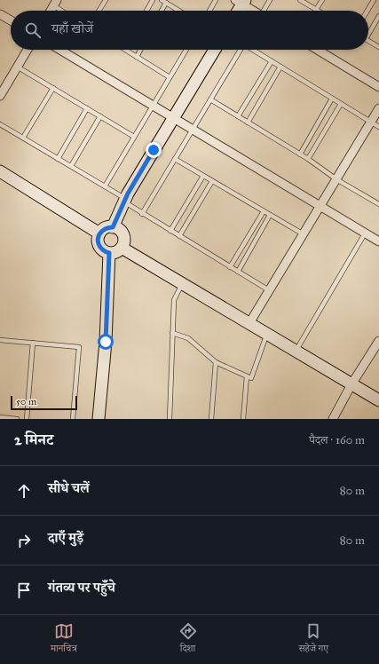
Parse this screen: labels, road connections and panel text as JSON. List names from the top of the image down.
{
  "scale_bar": "50 m",
  "page": {
    "search": "यहाँ खोजें",
    "scale": "50 m",
    "heading": ["2 मिनट", "पैदल · 160 m"],
    "list": [
      ["सीधे चलें", "80 m"],
      ["दाएँ मुड़ें", "80 m"],
      "गंतव्य पर पहुँचे"
    ],
    "nav": ["मानचित्र", "दिशा", "सहेजे गए"]
  }
}
